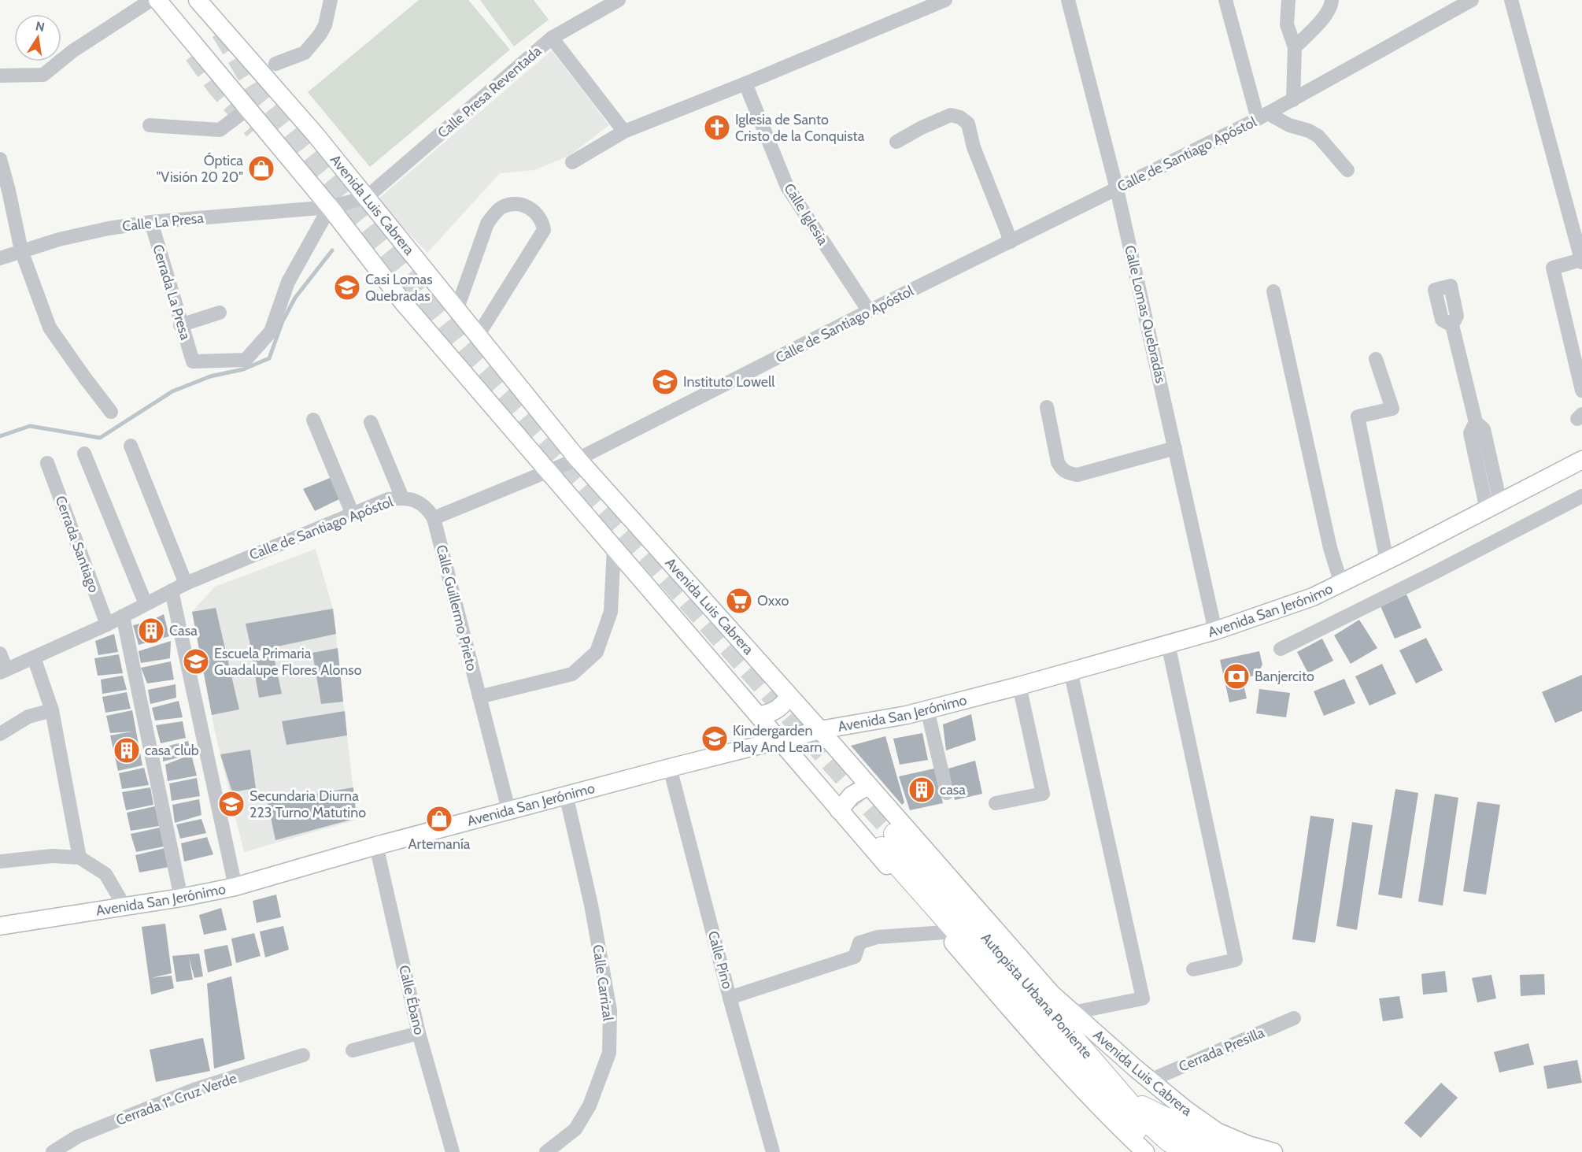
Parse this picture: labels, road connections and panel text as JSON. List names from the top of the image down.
{
  "streets": {
    "highway": ["Autopista Urbana Poniente"],
    "main road": ["Avenida Luis Cabrera", "Avenida San Jerónimo"],
    "street": [
      "Calle Presa Reventada",
      "Calle de Santiago Apóstol",
      "Calle Iglesia",
      "Calle La Presa",
      "Cerrada La Presa",
      "Calle Lomas Quebradas",
      "Cerrada Santiago",
      "Calle Guillermo Prieto",
      "Calle Pino",
      "Calle Carrizal",
      "Calle Ébano",
      "Cerrada Presilla",
      "Cerrada 1ª Cruz Verde"
    ]
  },
  "crossings": [
    ["Calle Presa Reventada", "Avenida Luis Cabrera"],
    ["Calle Presa Reventada", "Calle La Presa"],
    ["Calle Presa Reventada", "Cerrada La Presa"],
    ["Calle de Santiago Apóstol", "Avenida Luis Cabrera"],
    ["Calle de Santiago Apóstol", "Calle Iglesia"],
    ["Calle de Santiago Apóstol", "Calle Lomas Quebradas"],
    ["Calle de Santiago Apóstol", "Cerrada Santiago"],
    ["Calle de Santiago Apóstol", "Calle Guillermo Prieto"],
    ["Avenida Luis Cabrera", "Avenida San Jerónimo"],
    ["Avenida Luis Cabrera", "Cerrada Presilla"],
    ["Calle La Presa", "Cerrada La Presa"],
    ["Calle Lomas Quebradas", "Avenida San Jerónimo"],
    ["Calle Guillermo Prieto", "Avenida San Jerónimo"],
    ["Avenida San Jerónimo", "Calle Pino"],
    ["Avenida San Jerónimo", "Calle Carrizal"],
    ["Avenida San Jerónimo", "Calle Ébano"]
  ],
  "places": {
    "church": ["Iglesia de Santo Cristo de la Conquista"],
    "shop": ["Óptica \"Visión 20 20\"", "Artemanía"],
    "school or university": [
      "Casi Lomas Quebradas",
      "Instituto Lowell",
      "Escuela Primaria Guadalupe Flores Alonso",
      "Kindergarden Play And Learn",
      "Secundaria Diurna 223 Turno Matutino"
    ],
    "supermarket": ["Oxxo"],
    "building": ["Casa", "casa club", "casa"],
    "bank": ["Banjercito"]
  },
  "north": "top"
}
